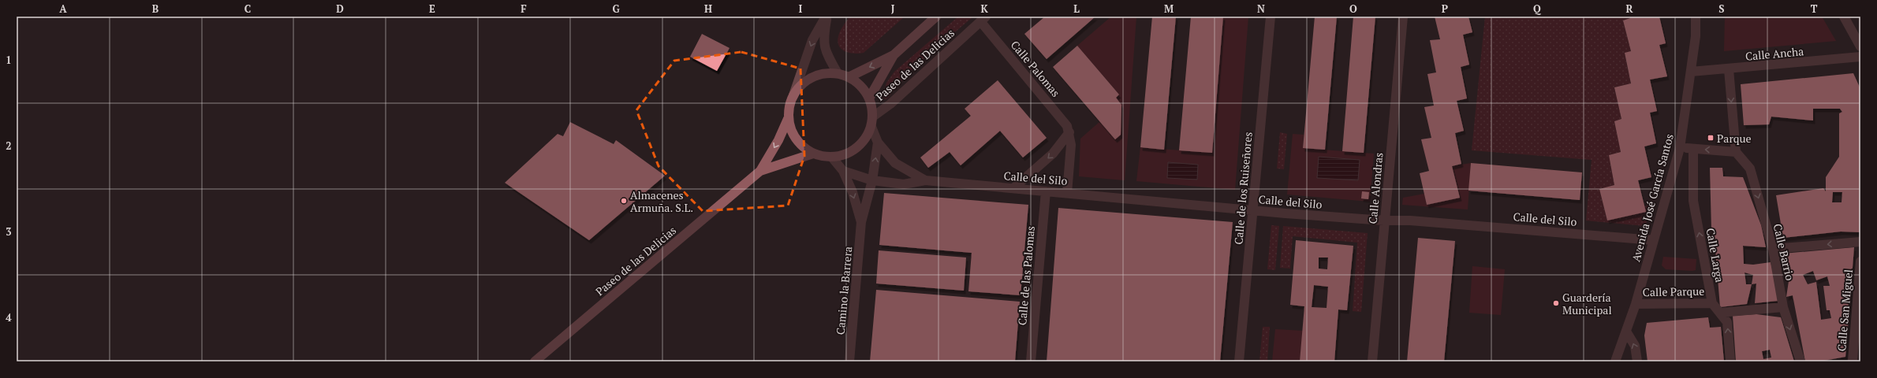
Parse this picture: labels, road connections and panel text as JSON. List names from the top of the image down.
{
  "streets": {
    "main road": ["Paseo de las Delicias"],
    "street": [
      "Calle Ancha",
      "Calle Palomas",
      "Calle del Silo",
      "Calle de los Ruiseñores",
      "Calle Alondras",
      "Avenida José García Santos",
      "Calle Barrio",
      "Calle Larga",
      "Calle de las Palomas",
      "Camino la Barrera",
      "Calle Parque",
      "Calle San Miguel"
    ]
  },
  "crossings": [
    ["Calle Ancha", "Avenida José García Santos"],
    ["Paseo de las Delicias", "Calle Palomas"],
    ["Paseo de las Delicias", "Calle del Silo"],
    ["Calle Palomas", "Calle del Silo"],
    ["Calle del Silo", "Calle de los Ruiseñores"],
    ["Calle del Silo", "Calle Alondras"],
    ["Calle del Silo", "Avenida José García Santos"],
    ["Calle del Silo", "Calle de las Palomas"],
    ["Calle del Silo", "Camino la Barrera"],
    ["Avenida José García Santos", "Calle Parque"],
    ["Calle Larga", "Calle Parque"]
  ],
  "one_way": ["Calle Barrio", "Calle Larga"],
  "places": {
    "transit": ["Parque"],
    "other": ["Almacenes Armuña. S.L.", "Guardería Municipal"]
  },
  "grid": {
    "columns": [
      "A",
      "B",
      "C",
      "D",
      "E",
      "F",
      "G",
      "H",
      "I",
      "J",
      "K",
      "L",
      "M",
      "N",
      "O",
      "P",
      "Q",
      "R",
      "S",
      "T"
    ],
    "rows": [
      "1",
      "2",
      "3",
      "4"
    ]
  }
}
